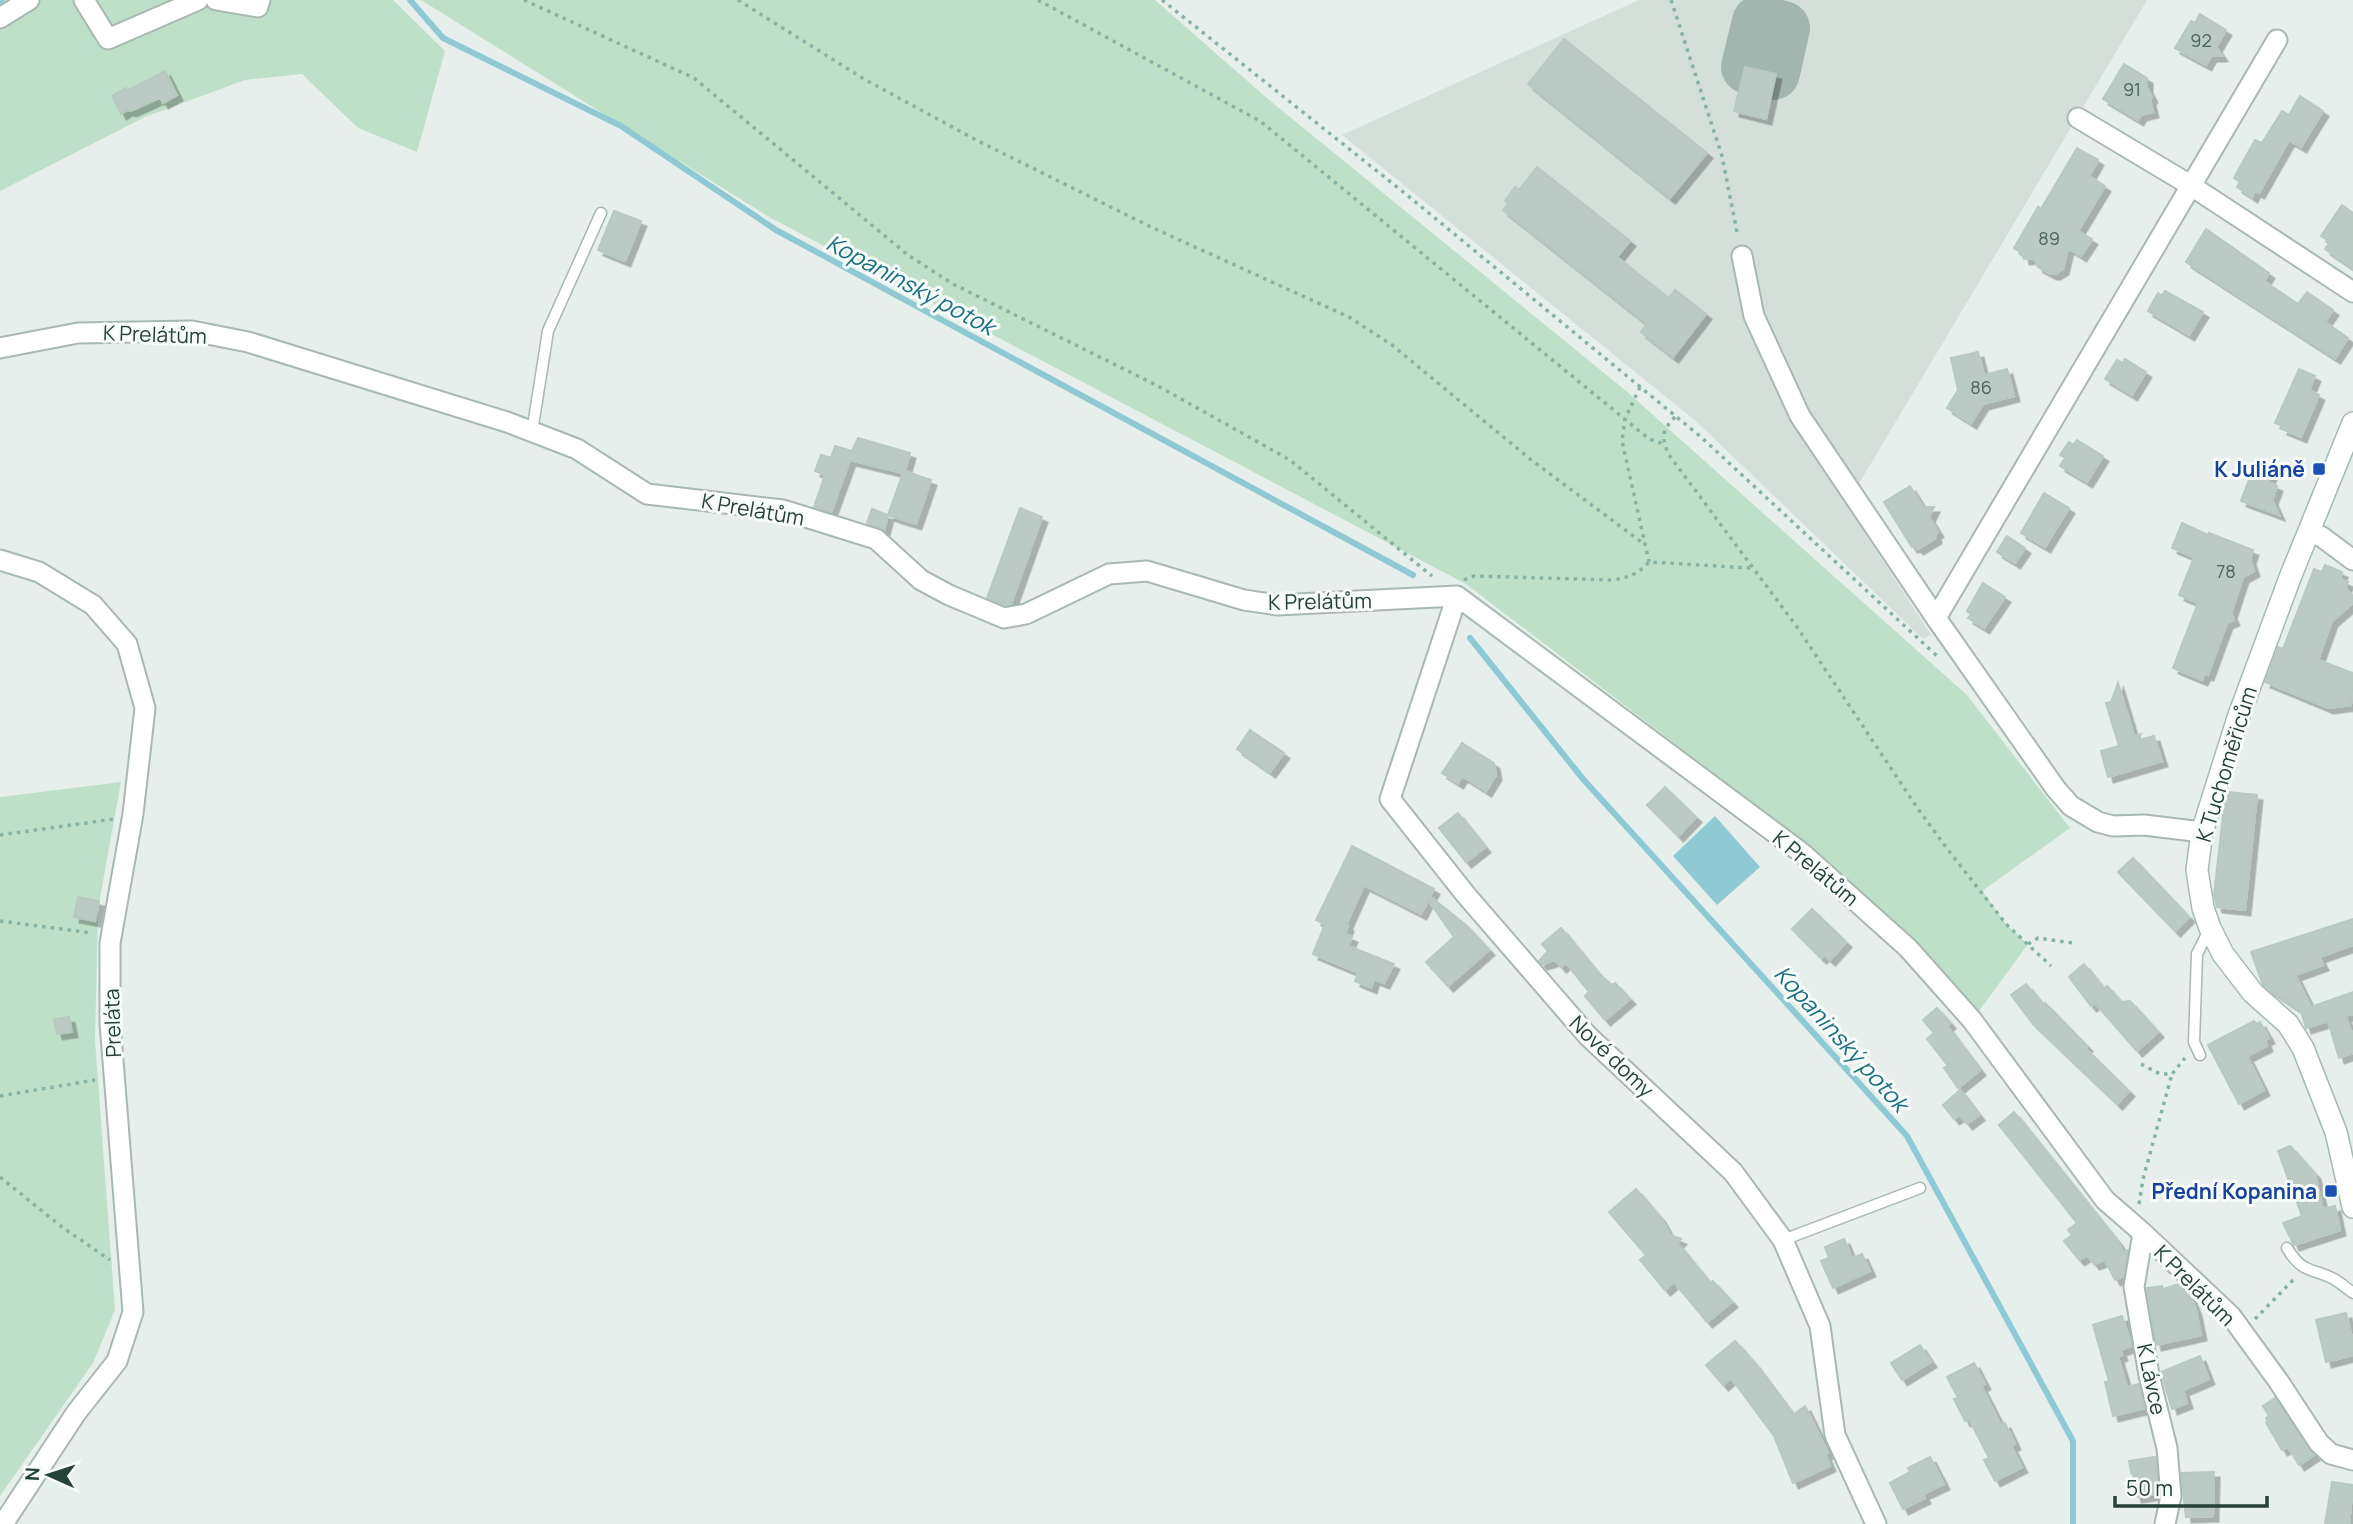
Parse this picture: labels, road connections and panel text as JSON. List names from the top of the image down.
{
  "streets": {
    "street": [
      "K Prelátům",
      "K Tuchoměřicům",
      "Preláta",
      "Nové domy",
      "K Lávce"
    ]
  },
  "crossings": [
    ["K Prelátům", "Nové domy"],
    ["K Prelátům", "K Lávce"]
  ],
  "water": ["Kopaninský potok"],
  "places": {
    "transit": ["K Juliáně", "Přední Kopanina"]
  },
  "house_numbers": [
    "92",
    "91",
    "89",
    "86",
    "78"
  ],
  "scale_bar": "50 m",
  "north": "left"
}
